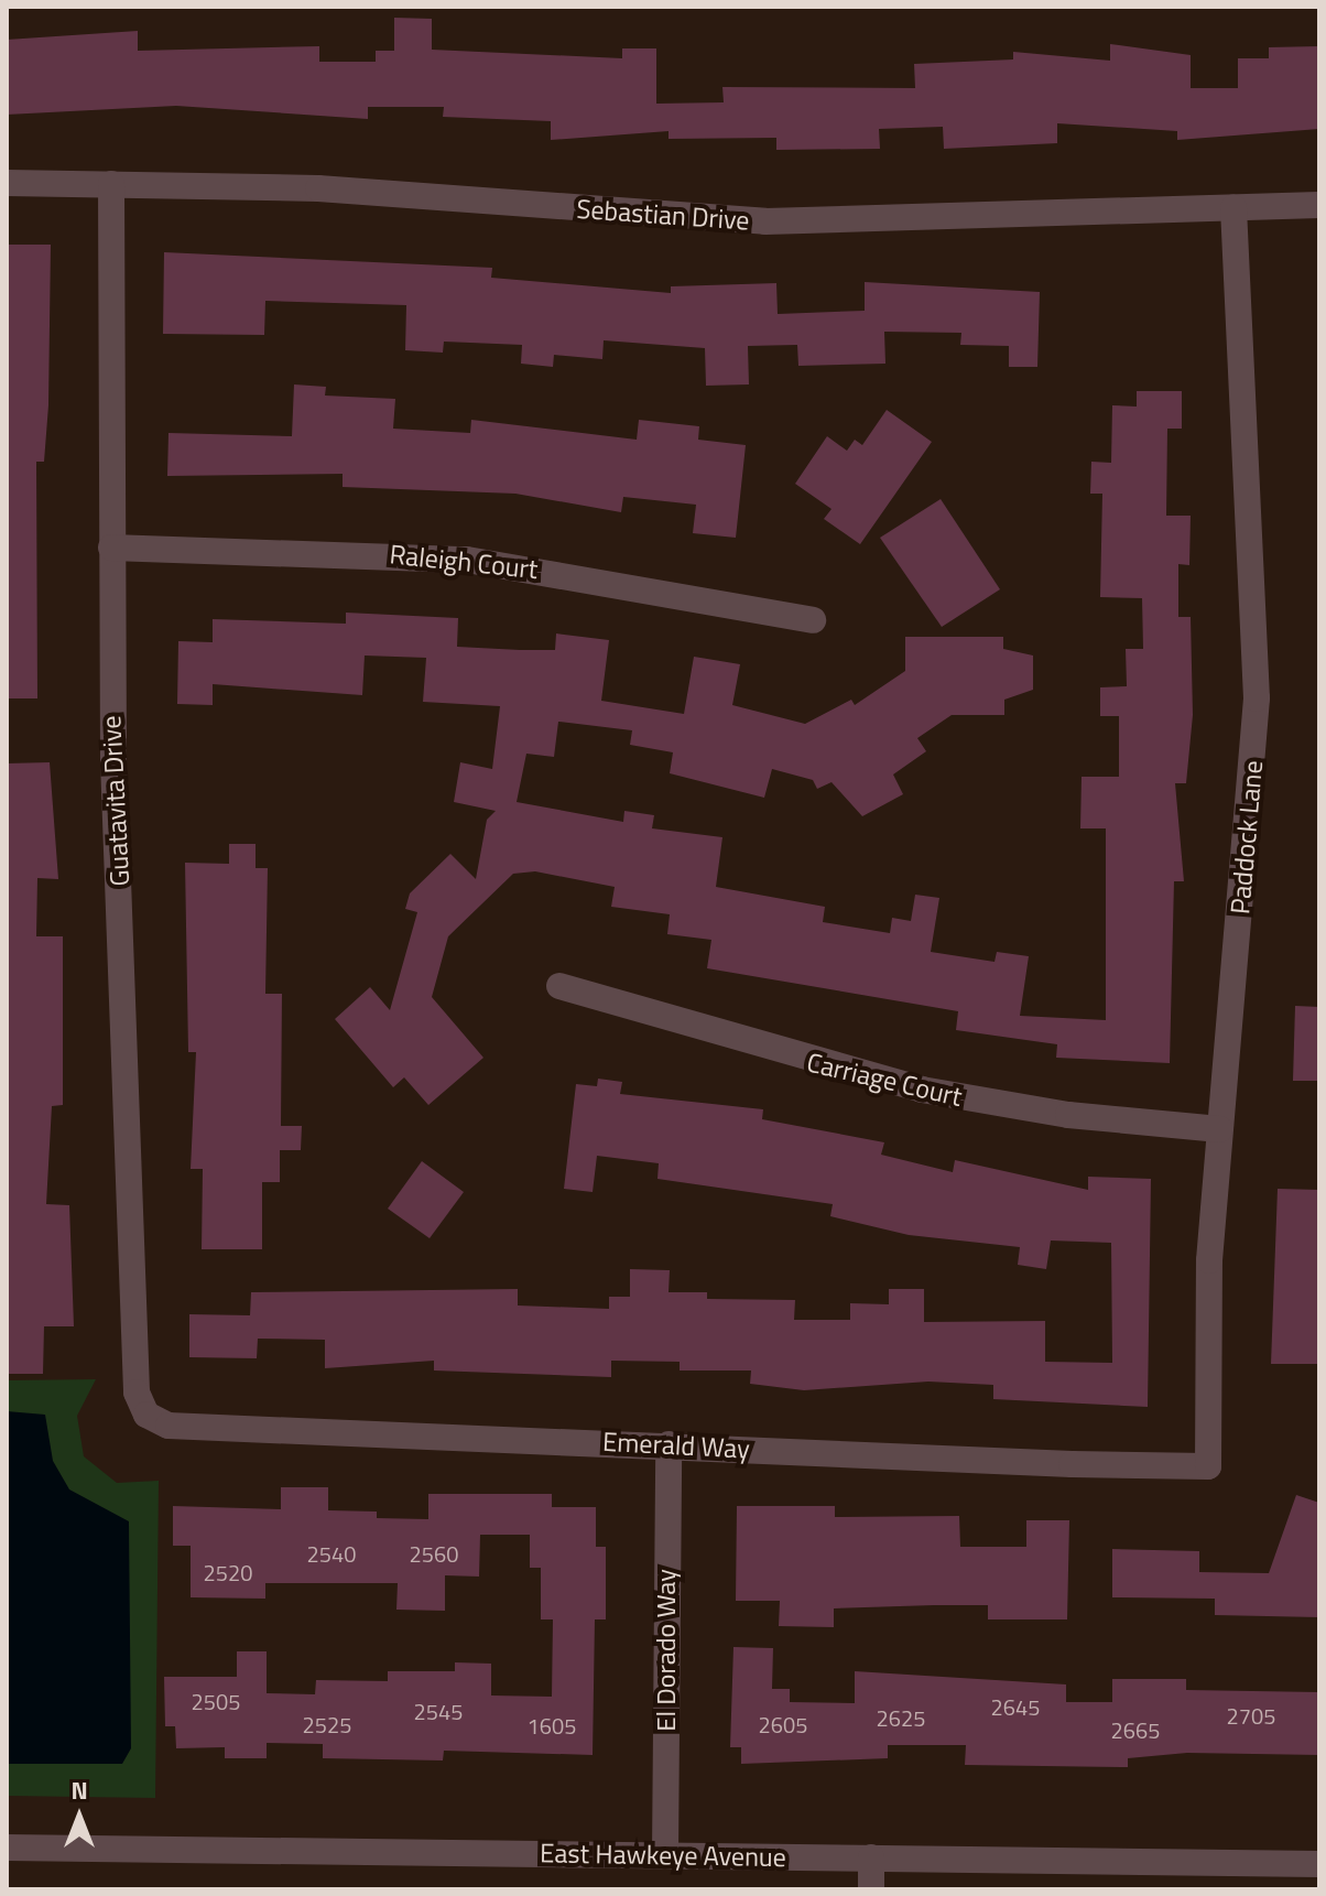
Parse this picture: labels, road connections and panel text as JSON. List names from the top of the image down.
{
  "streets": {
    "street": [
      "Sebastian Drive",
      "Raleigh Court",
      "Guatavita Drive",
      "Paddock Lane",
      "Carriage Court",
      "Emerald Way",
      "El Dorado Way",
      "East Hawkeye Avenue"
    ]
  },
  "crossings": [
    ["Sebastian Drive", "Guatavita Drive"],
    ["Sebastian Drive", "Paddock Lane"],
    ["Raleigh Court", "Guatavita Drive"],
    ["Guatavita Drive", "Emerald Way"],
    ["Paddock Lane", "Carriage Court"],
    ["Paddock Lane", "Emerald Way"],
    ["Emerald Way", "El Dorado Way"],
    ["El Dorado Way", "East Hawkeye Avenue"]
  ],
  "house_numbers": [
    "2540",
    "2560",
    "2520",
    "2505",
    "2645",
    "2545",
    "2705",
    "2625",
    "2525",
    "2605",
    "1605",
    "2665"
  ],
  "north": "top"
}
